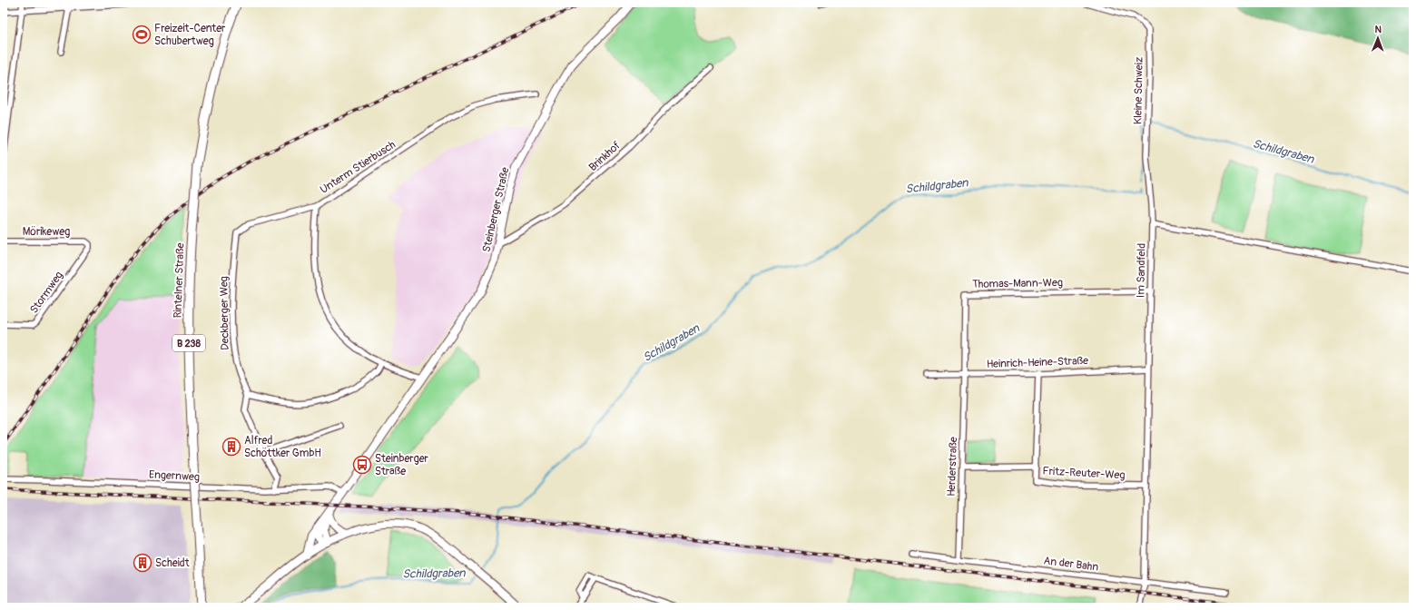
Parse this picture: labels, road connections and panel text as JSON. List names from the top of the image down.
{
  "streets": {
    "main road": ["Rintelner Straße", "B 238"],
    "street": [
      "Kleine Schweiz",
      "Brinkhof",
      "Unterm Stierbusch",
      "Steinberger Straße",
      "Mörikeweg",
      "Im Sandfeld",
      "Thomas-Mann-Weg",
      "Stormweg",
      "Deckberger Weg",
      "Heinrich-Heine-Straße",
      "Herderstraße",
      "Fritz-Reuter-Weg",
      "Engernweg",
      "An der Bahn"
    ]
  },
  "crossings": [
    ["Kleine Schweiz", "Im Sandfeld"],
    ["Brinkhof", "Steinberger Straße"],
    ["Unterm Stierbusch", "Steinberger Straße"],
    ["Unterm Stierbusch", "Deckberger Weg"],
    ["Steinberger Straße", "Engernweg"],
    ["Mörikeweg", "Stormweg"],
    ["Im Sandfeld", "Thomas-Mann-Weg"],
    ["Im Sandfeld", "Heinrich-Heine-Straße"],
    ["Im Sandfeld", "Fritz-Reuter-Weg"],
    ["Im Sandfeld", "An der Bahn"],
    ["Thomas-Mann-Weg", "Heinrich-Heine-Straße"],
    ["Thomas-Mann-Weg", "Herderstraße"],
    ["Heinrich-Heine-Straße", "Herderstraße"],
    ["Heinrich-Heine-Straße", "Fritz-Reuter-Weg"],
    ["Herderstraße", "Fritz-Reuter-Weg"],
    ["Herderstraße", "An der Bahn"]
  ],
  "water": ["Schildgraben"],
  "places": {
    "sports": ["Freizeit-Center Schubertweg"],
    "building": ["Alfred Schöttker GmbH", "Scheidt"],
    "bus stop": ["Steinberger Straße"]
  },
  "north": "top"
}
